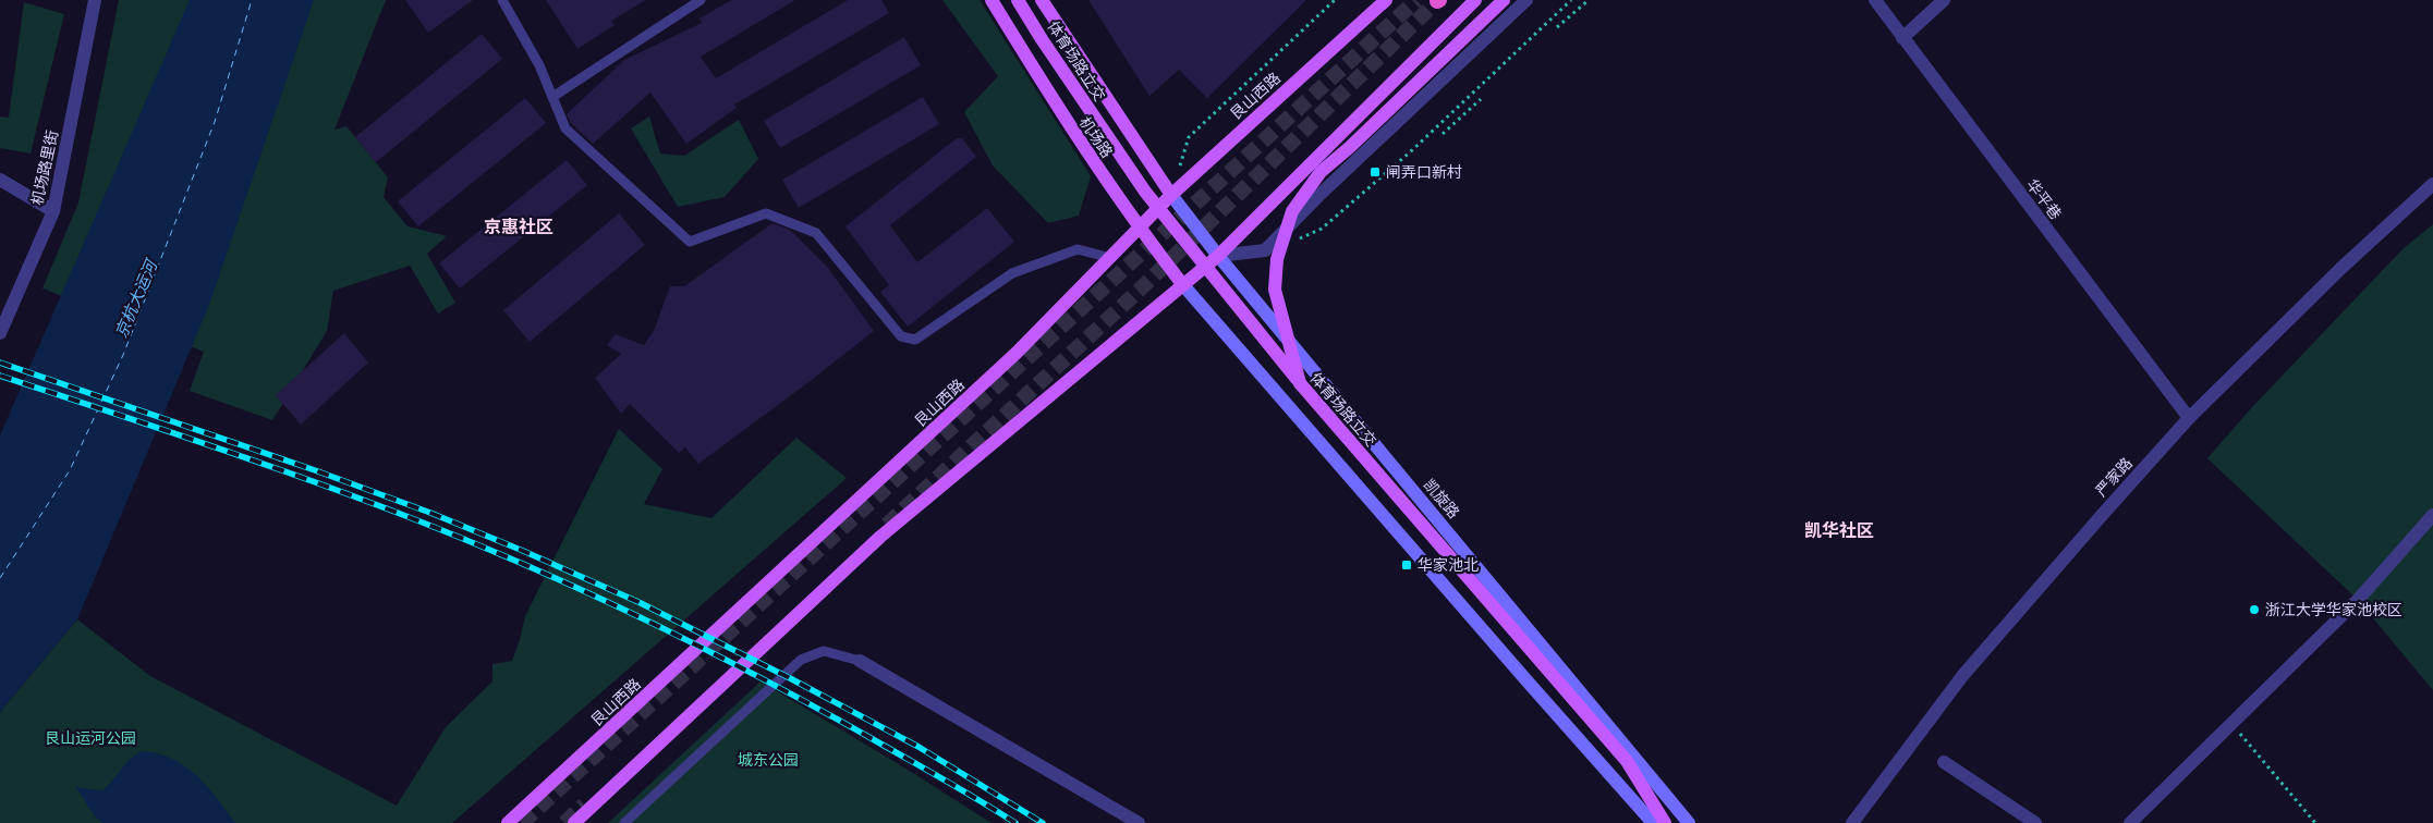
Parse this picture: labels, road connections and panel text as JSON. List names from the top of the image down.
{
  "streets": {
    "main road": [
      "体育场路立交",
      "艮山西路",
      "机场路",
      "凯旋路"
    ],
    "street": ["机场路里街", "华平巷", "严家路"]
  },
  "crossings": [
    ["艮山西路", "机场路"],
    ["艮山西路", "凯旋路"],
    ["机场路", "凯旋路"],
    ["华平巷", "严家路"]
  ],
  "districts": ["京惠社区", "凯华社区"],
  "water": ["京杭大运河"],
  "parks": ["艮山运河公园", "城东公园"],
  "places": {
    "transit": ["闸弄口新村", "华家池北"],
    "other": ["浙江大学华家池校区"]
  }
}
